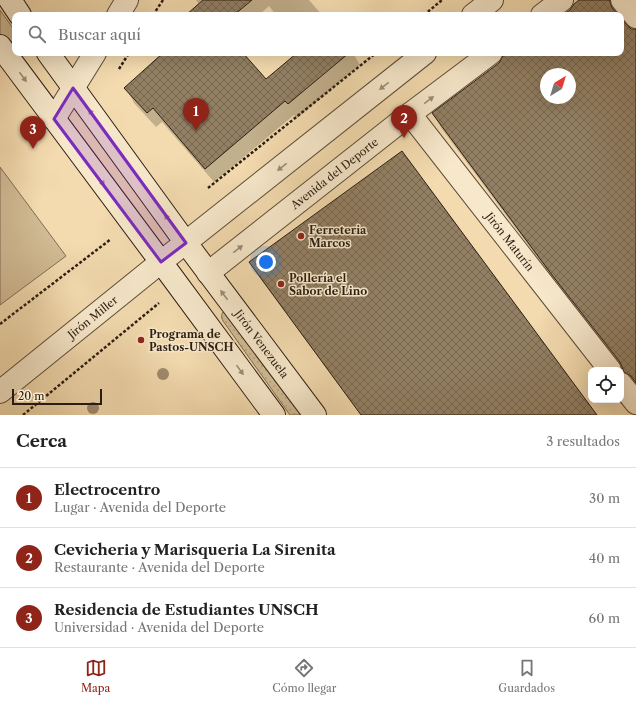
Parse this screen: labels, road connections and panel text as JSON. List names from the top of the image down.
{
  "streets": {
    "street": [
      "Avenida del Deporte",
      "Jirón Maturín",
      "Jirón Miller",
      "Jirón Venezuela"
    ]
  },
  "crossings": [
    ["Avenida del Deporte", "Jirón Maturín"],
    ["Avenida del Deporte", "Jirón Venezuela"]
  ],
  "places": ["Ferreteria Marcos", "Pollería el Sabor de Lino", "Programa de Pastos-UNSCH"],
  "scale_bar": "20 m",
  "north": "top right",
  "page": {
    "search": "Buscar aquí",
    "pins": ["1", "2", "3"],
    "scale": "20 m",
    "heading": ["Cerca", "3 resultados"],
    "list": [
      {
        "mark": "1",
        "name": "Electrocentro",
        "note": "Lugar · Avenida del Deporte",
        "value": "30 m"
      },
      {
        "mark": "2",
        "name": "Cevicheria y Marisqueria La Sirenita",
        "note": "Restaurante · Avenida del Deporte",
        "value": "40 m"
      },
      {
        "mark": "3",
        "name": "Residencia de Estudiantes UNSCH",
        "note": "Universidad · Avenida del Deporte",
        "value": "60 m"
      }
    ],
    "nav": ["Mapa", "Cómo llegar", "Guardados"]
  }
}
